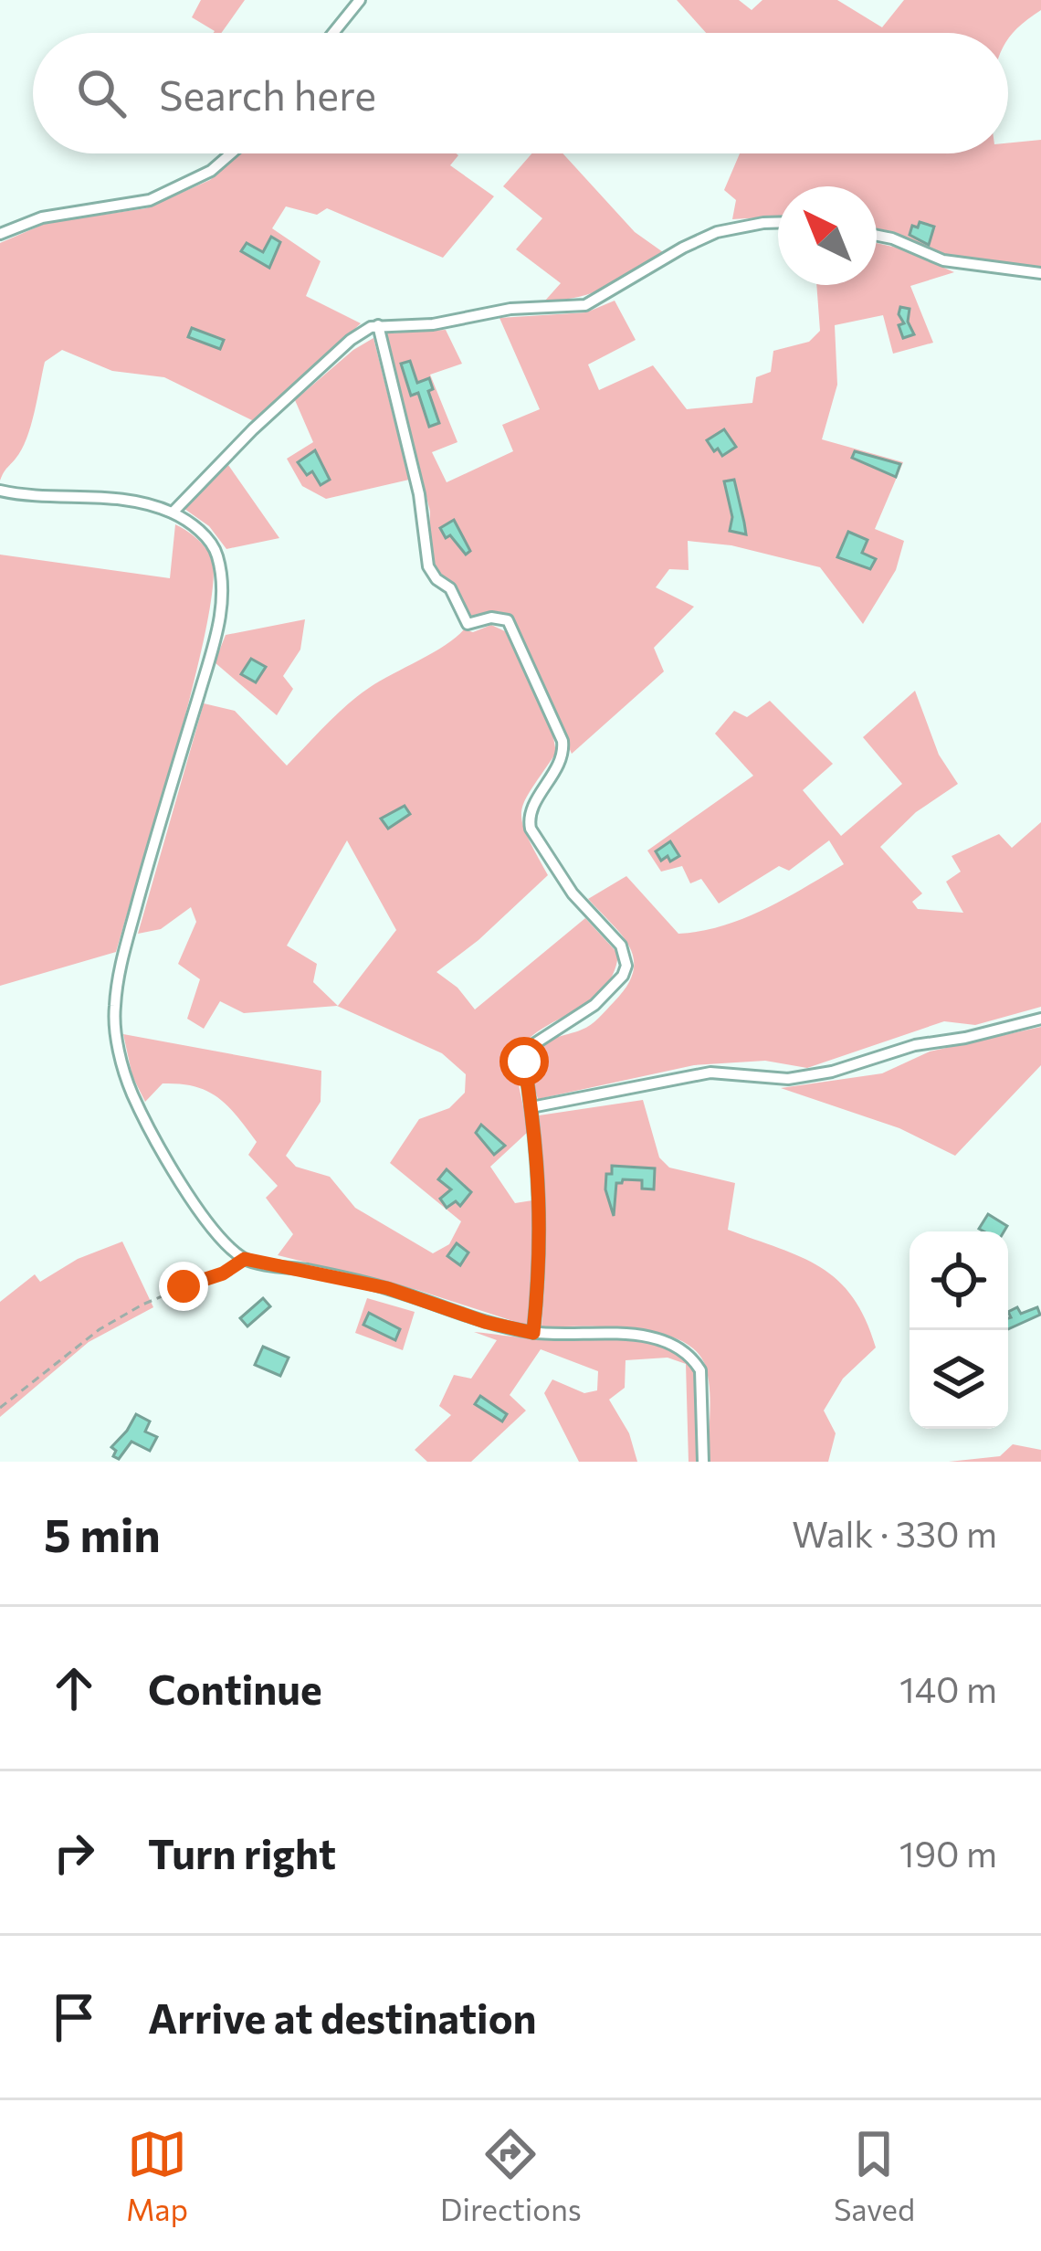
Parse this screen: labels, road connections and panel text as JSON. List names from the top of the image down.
{
  "north": "top left",
  "page": {
    "search": "Search here",
    "heading": ["5 min", "Walk · 330 m"],
    "list": [
      ["Continue", "140 m"],
      ["Turn right", "190 m"],
      "Arrive at destination"
    ],
    "nav": ["Map", "Directions", "Saved"]
  }
}
